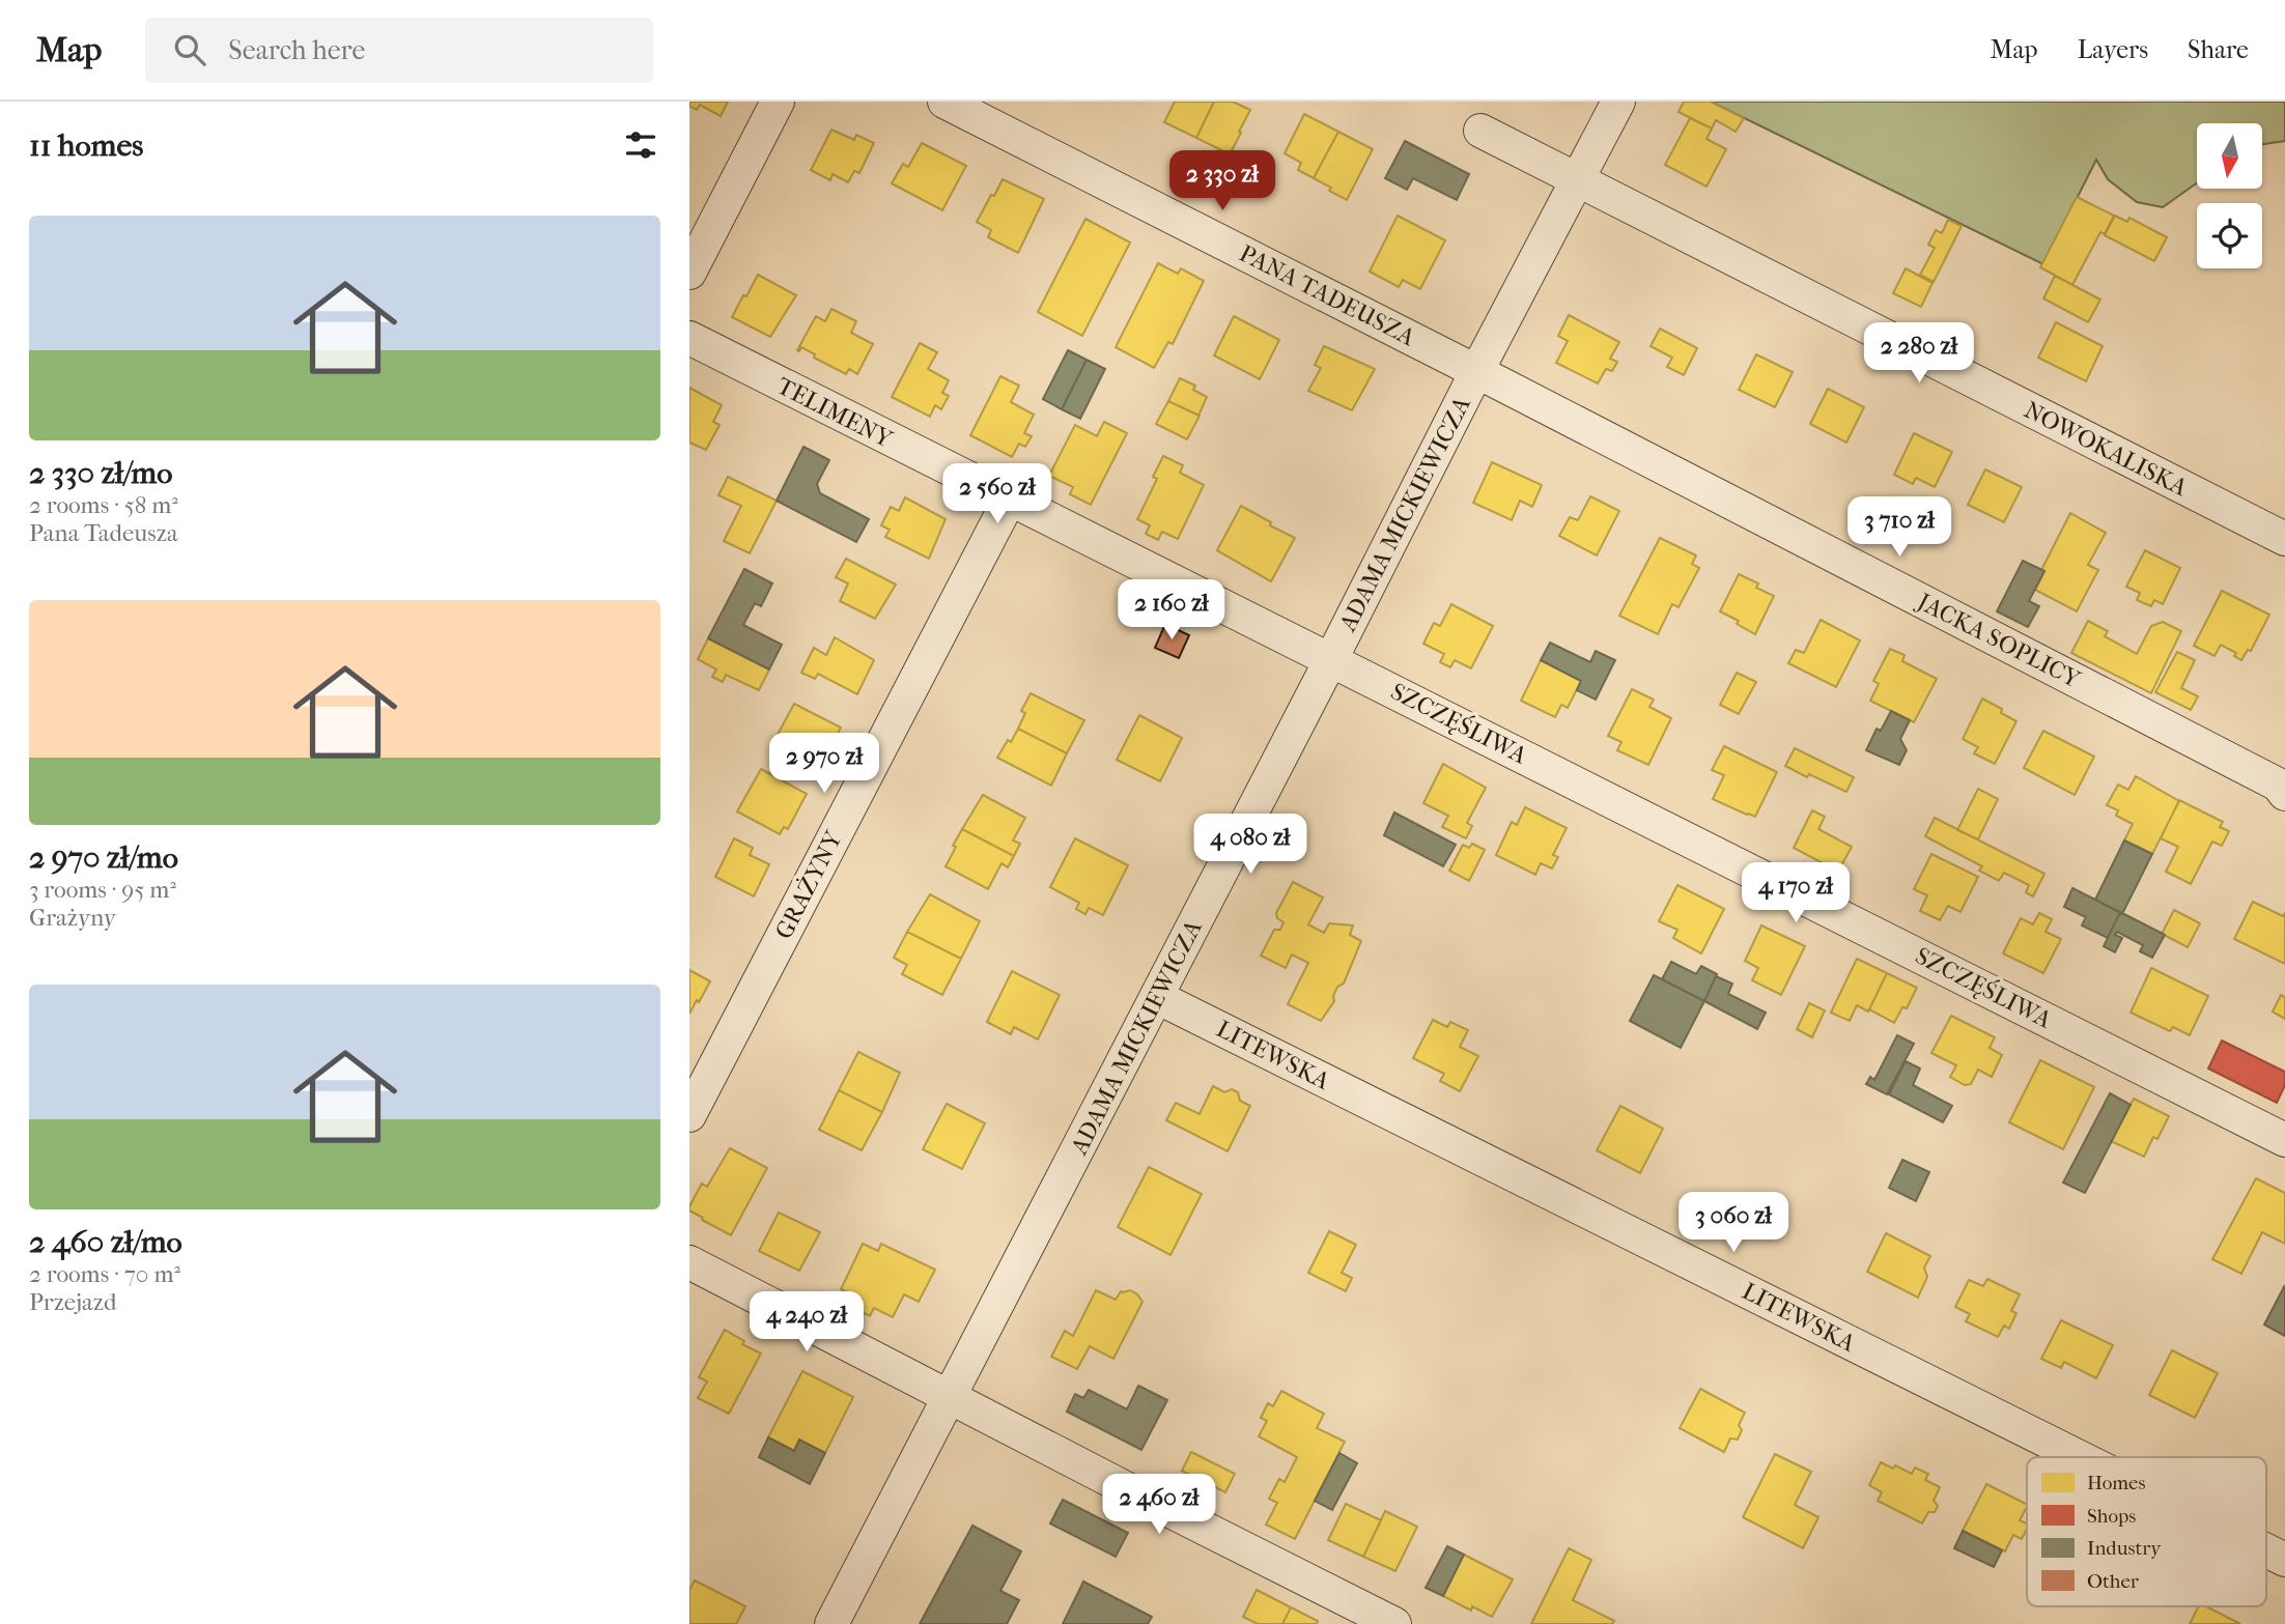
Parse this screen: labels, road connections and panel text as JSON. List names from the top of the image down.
{
  "streets": {
    "street": [
      "PANA TADEUSZA",
      "TELIMENY",
      "NOWOKALISKA",
      "ADAMA MICKIEWICZA",
      "JACKA SOPLICY",
      "SZCZĘŚLIWA",
      "GRAŻYNY",
      "LITEWSKA"
    ]
  },
  "crossings": [
    ["PANA TADEUSZA", "ADAMA MICKIEWICZA"],
    ["PANA TADEUSZA", "JACKA SOPLICY"],
    ["TELIMENY", "ADAMA MICKIEWICZA"],
    ["TELIMENY", "SZCZĘŚLIWA"],
    ["TELIMENY", "GRAŻYNY"],
    ["NOWOKALISKA", "ADAMA MICKIEWICZA"],
    ["ADAMA MICKIEWICZA", "JACKA SOPLICY"],
    ["ADAMA MICKIEWICZA", "SZCZĘŚLIWA"],
    ["ADAMA MICKIEWICZA", "LITEWSKA"]
  ],
  "legend": [
    "Homes",
    "Shops",
    "Industry",
    "Other"
  ],
  "north": "bottom",
  "page": {
    "header": "Map",
    "search": "Search here",
    "nav": ["Map", "Layers", "Share"],
    "heading": "11 homes",
    "price": [
      "2 330 zł",
      "2 280 zł",
      "2 560 zł",
      "3 710 zł",
      "2 160 zł",
      "2 970 zł",
      "4 080 zł",
      "4 170 zł",
      "3 060 zł",
      "4 240 zł",
      "2 460 zł"
    ],
    "list": [
      {
        "name": "2 330 zł/mo",
        "note": "2 rooms · 58 m² · Pana Tadeusza"
      },
      {
        "name": "2 970 zł/mo",
        "note": "3 rooms · 95 m² · Grażyny"
      },
      {
        "name": "2 460 zł/mo",
        "note": "2 rooms · 70 m² · Przejazd"
      }
    ]
  }
}
